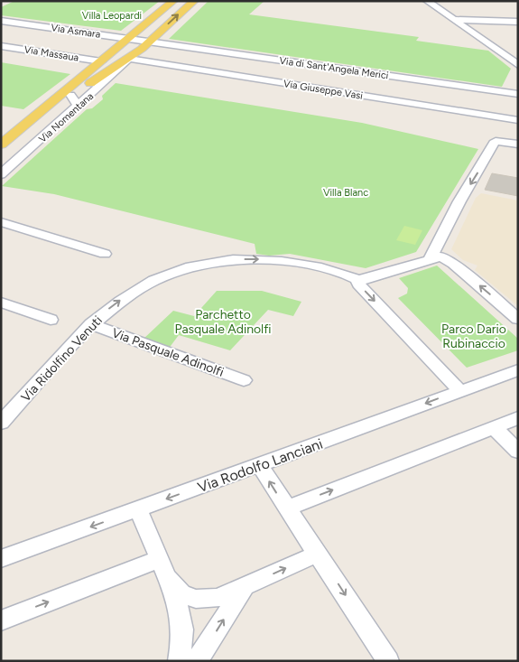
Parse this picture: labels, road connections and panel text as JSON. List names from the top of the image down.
{
  "streets": {
    "main road": ["Via Nomentana"],
    "street": [
      "Via Asmara",
      "Via Massaua",
      "Via di Sant'Angela Merici",
      "Via Giuseppe Vasi",
      "Via Pasquale Adinolfi",
      "Via Ridolfino Venuti",
      "Via Rodolfo Lanciani"
    ]
  },
  "crossings": [
    ["Via Asmara", "Via di Sant'Angela Merici"],
    ["Via Asmara", "Via Nomentana"],
    ["Via Massaua", "Via Nomentana"],
    ["Via di Sant'Angela Merici", "Via Nomentana"],
    ["Via Giuseppe Vasi", "Via Nomentana"],
    ["Via Pasquale Adinolfi", "Via Ridolfino Venuti"]
  ],
  "one_way": ["Via Ridolfino Venuti"],
  "parks": [
    "Villa Leopardi",
    "Villa Blanc",
    "Parchetto Pasquale Adinolfi",
    "Parco Dario Rubinaccio"
  ]
}
